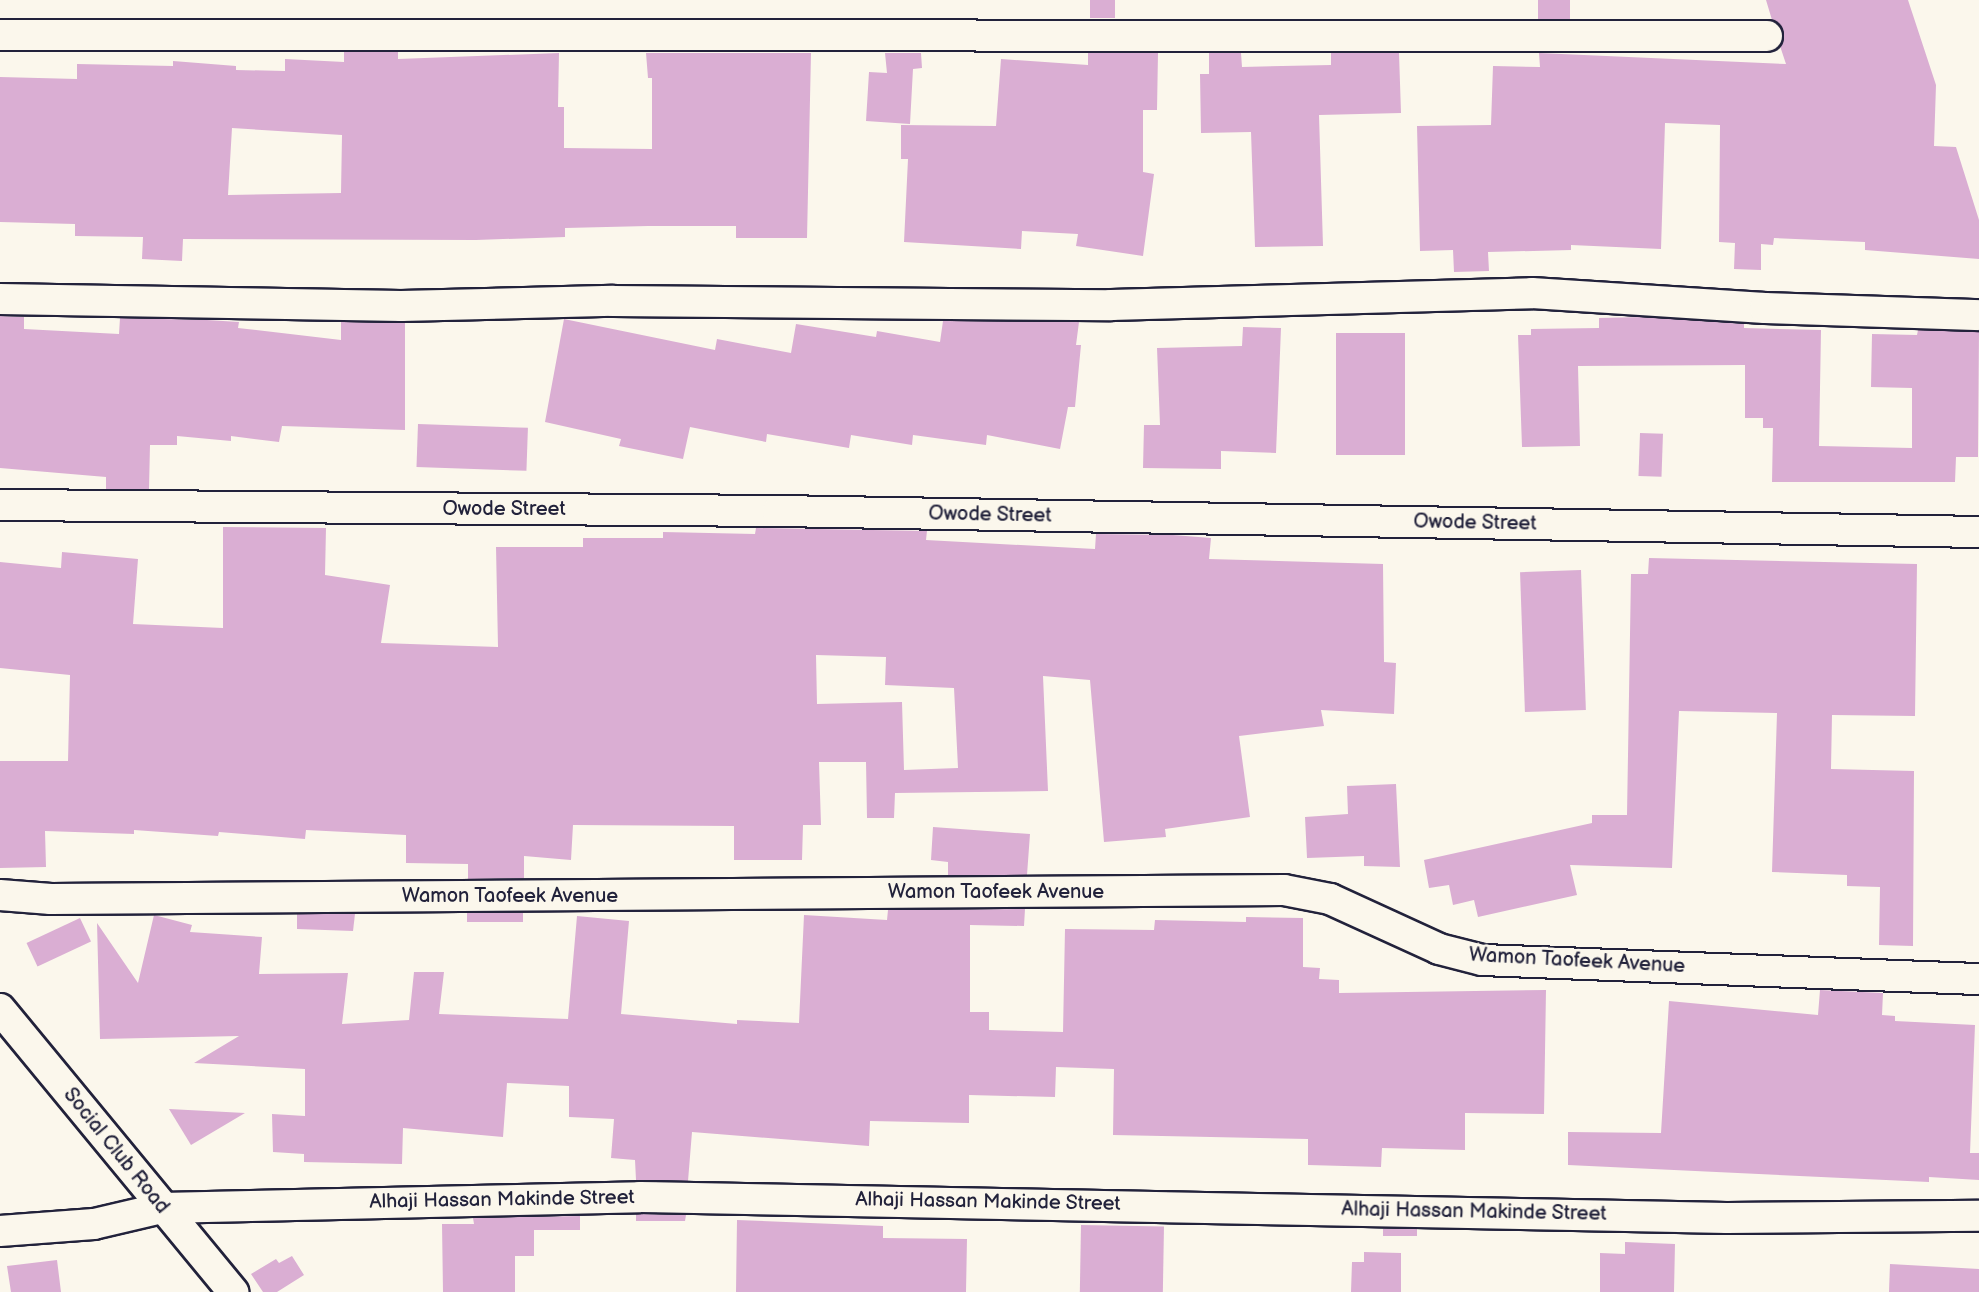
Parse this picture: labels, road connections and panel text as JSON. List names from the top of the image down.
{
  "streets": {
    "street": [
      "Owode Street",
      "Wamon Taofeek Avenue",
      "Social Club Road",
      "Alhaji Hassan Makinde Street"
    ]
  },
  "crossings": [
    ["Social Club Road", "Alhaji Hassan Makinde Street"]
  ]
}
